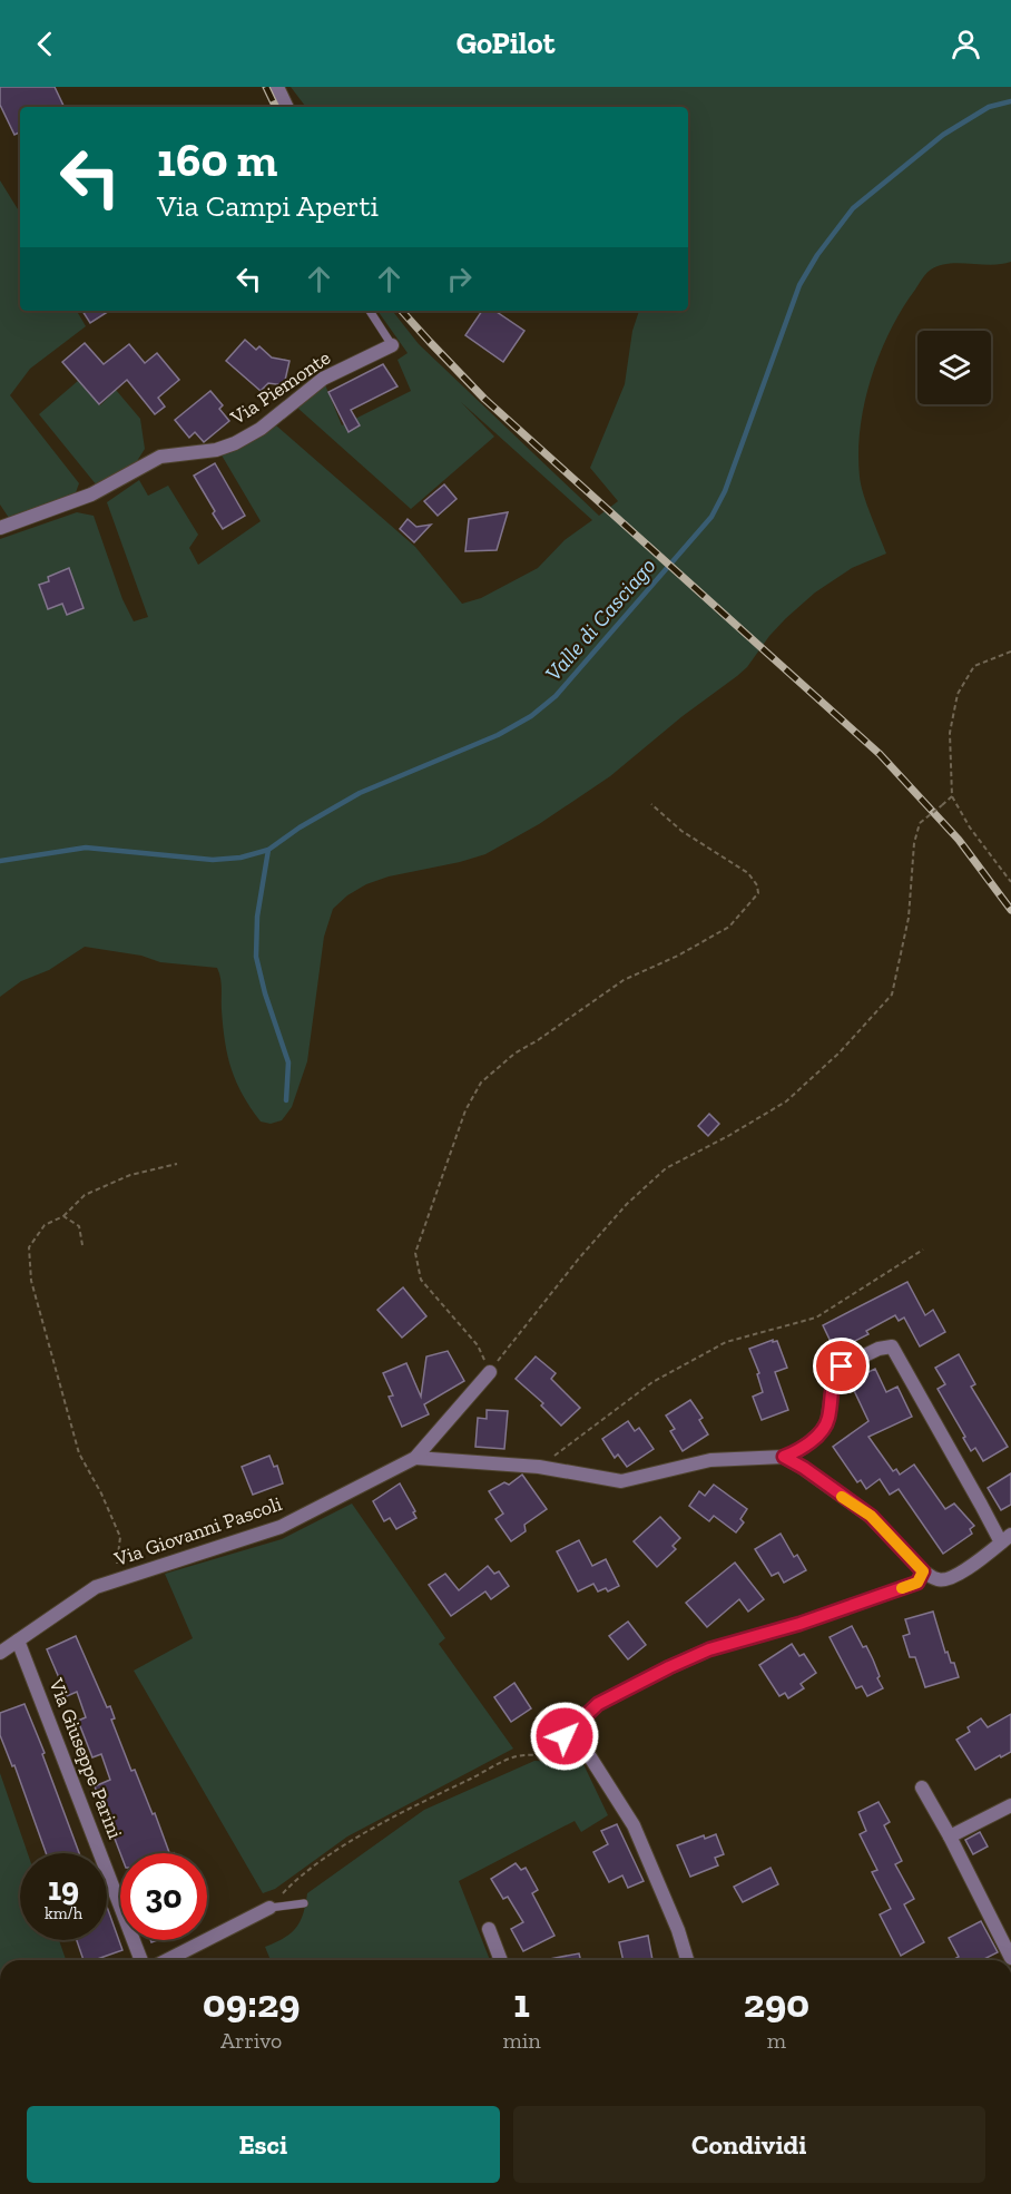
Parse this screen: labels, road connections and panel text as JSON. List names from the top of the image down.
{
  "streets": {
    "street": ["Via Piemonte", "Via Giovanni Pascoli", "Via Giuseppe Parini"]
  },
  "crossings": [
    ["Via Giovanni Pascoli", "Via Giuseppe Parini"]
  ],
  "water": ["Valle di Casciago"],
  "page": {
    "header": "GoPilot",
    "turn": ["160 m", "Via Campi Aperti"],
    "speed": "19 km/h",
    "limit": "30",
    "eta": [
      "09:29",
      "Arrivo",
      "1",
      "min",
      "290",
      "m"
    ],
    "buttons": ["Esci", "Condividi"]
  }
}
